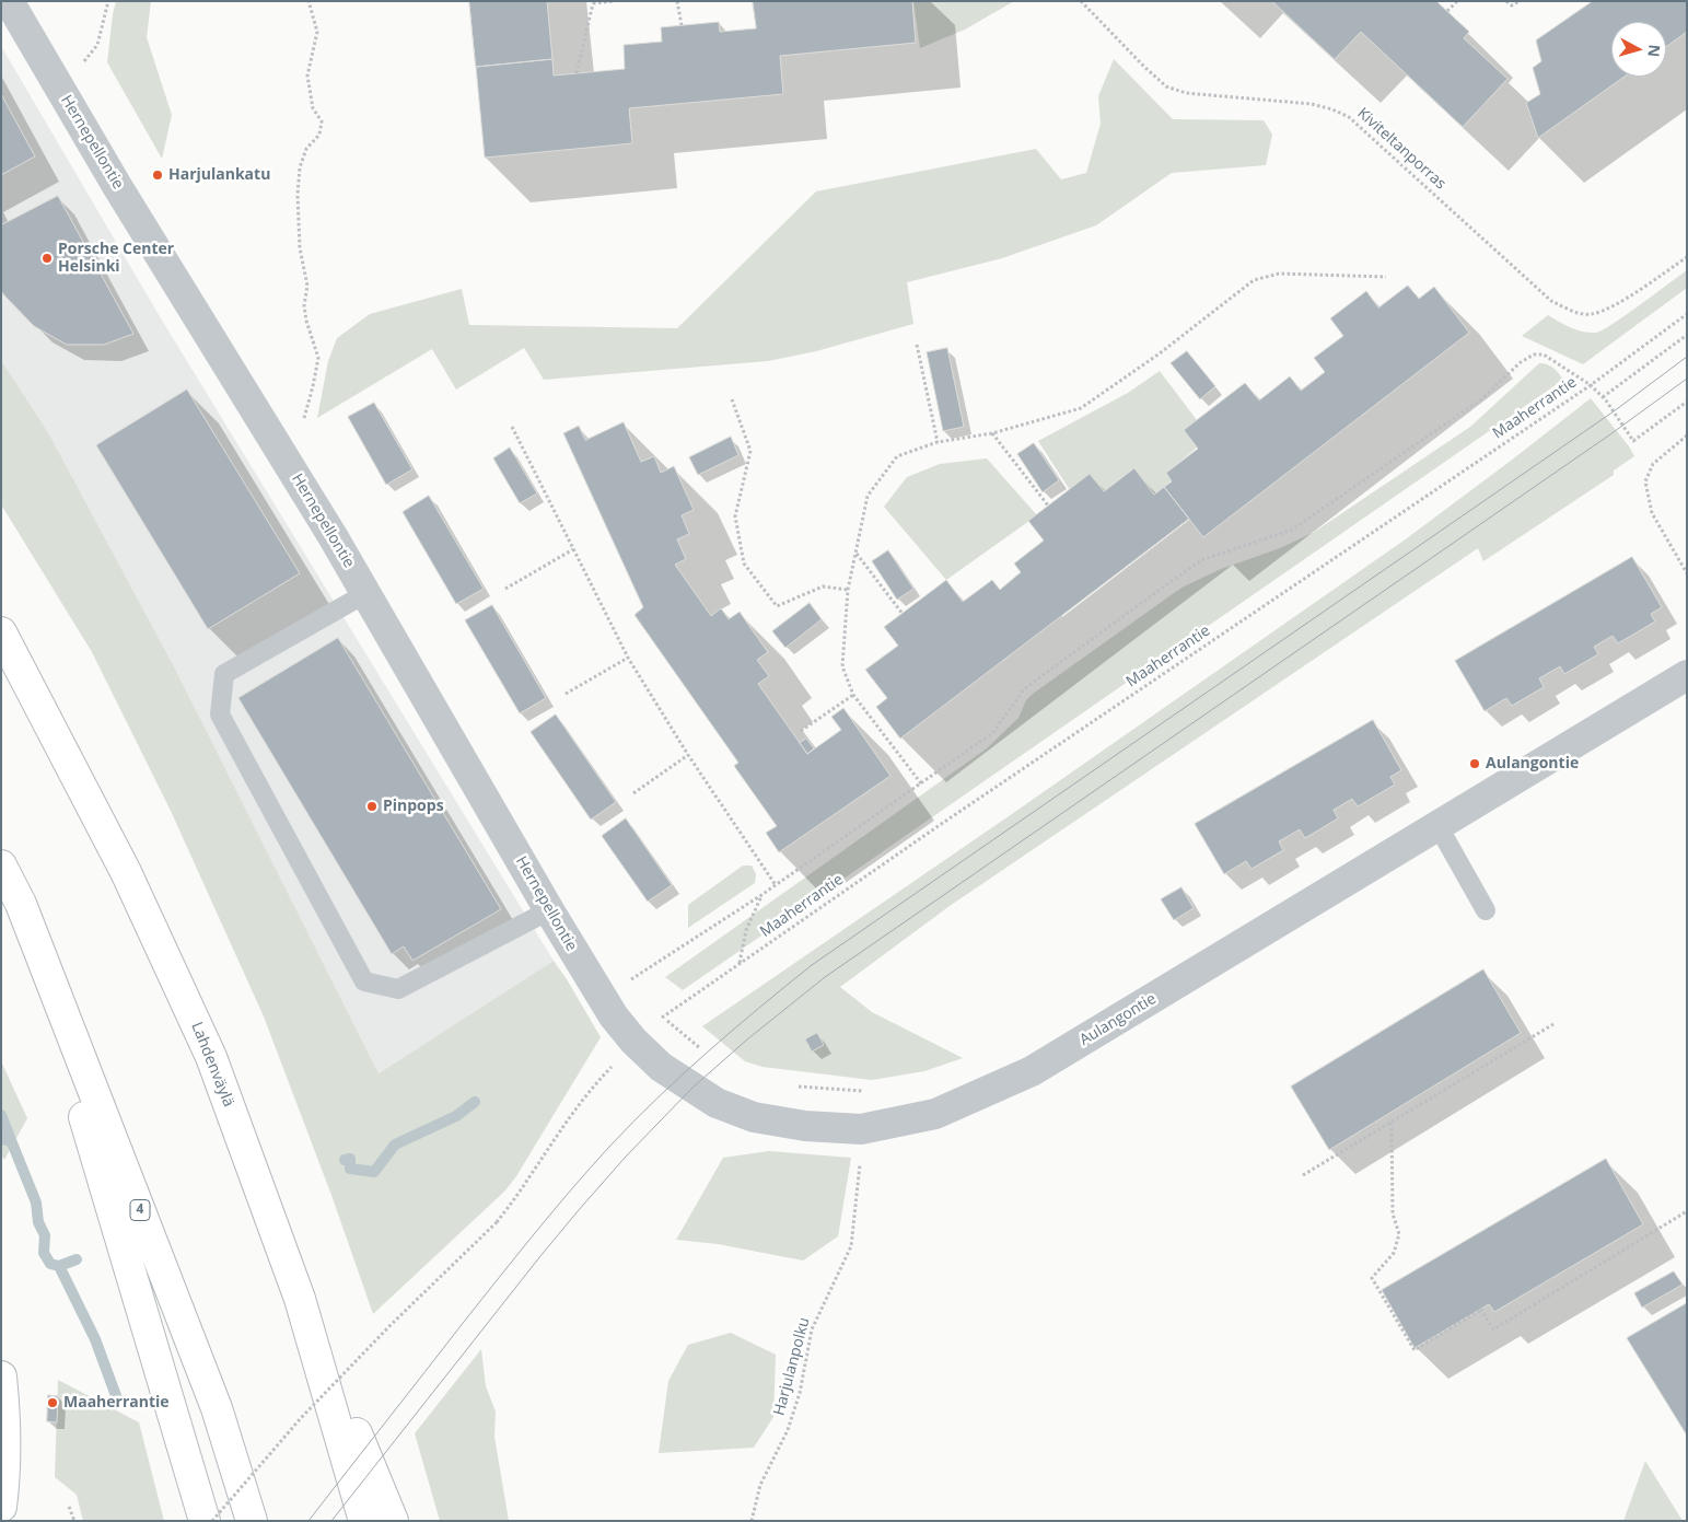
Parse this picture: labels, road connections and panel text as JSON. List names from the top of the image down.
{
  "streets": {
    "main road": ["Lahdenväylä", "4"],
    "street": ["Hernepellontie", "Aulangontie"],
    "path": ["Kiviteltanporras", "Maaherrantie", "Harjulanpolku"]
  },
  "crossings": [
    ["Hernepellontie", "Maaherrantie"],
    ["Hernepellontie", "Aulangontie"],
    ["Maaherrantie", "Aulangontie"]
  ],
  "places": [
    "Harjulankatu",
    "Porsche Center Helsinki",
    "Aulangontie",
    "Pinpops",
    "Maaherrantie"
  ],
  "north": "right"
}
